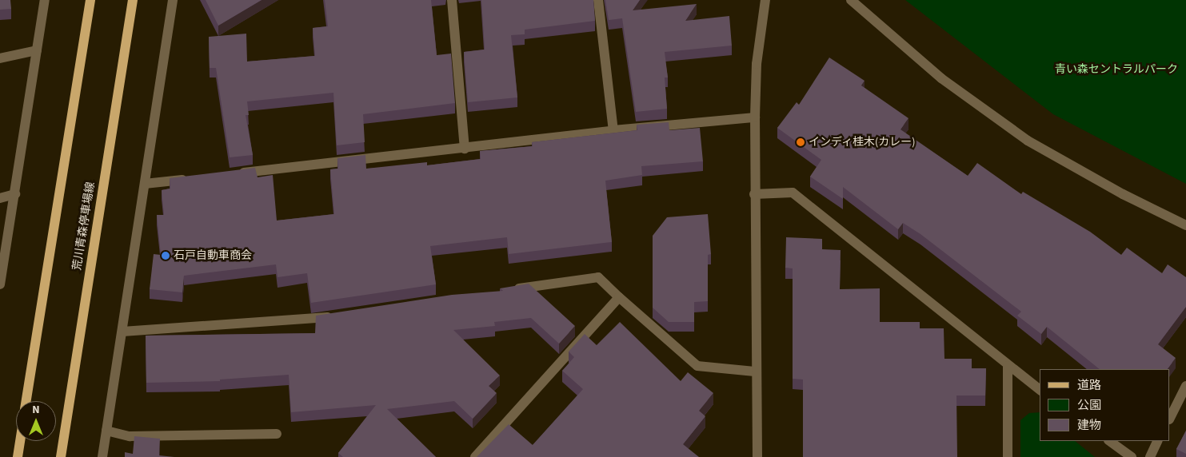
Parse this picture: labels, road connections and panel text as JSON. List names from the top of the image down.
{
  "streets": {
    "main road": ["荒川青森停車場線"]
  },
  "parks": ["青い森セントラルパーク"],
  "places": ["インディ桂木(カレー)", "石戸自動車商会"],
  "legend": ["道路", "公園", "建物"],
  "north": "top"
}
